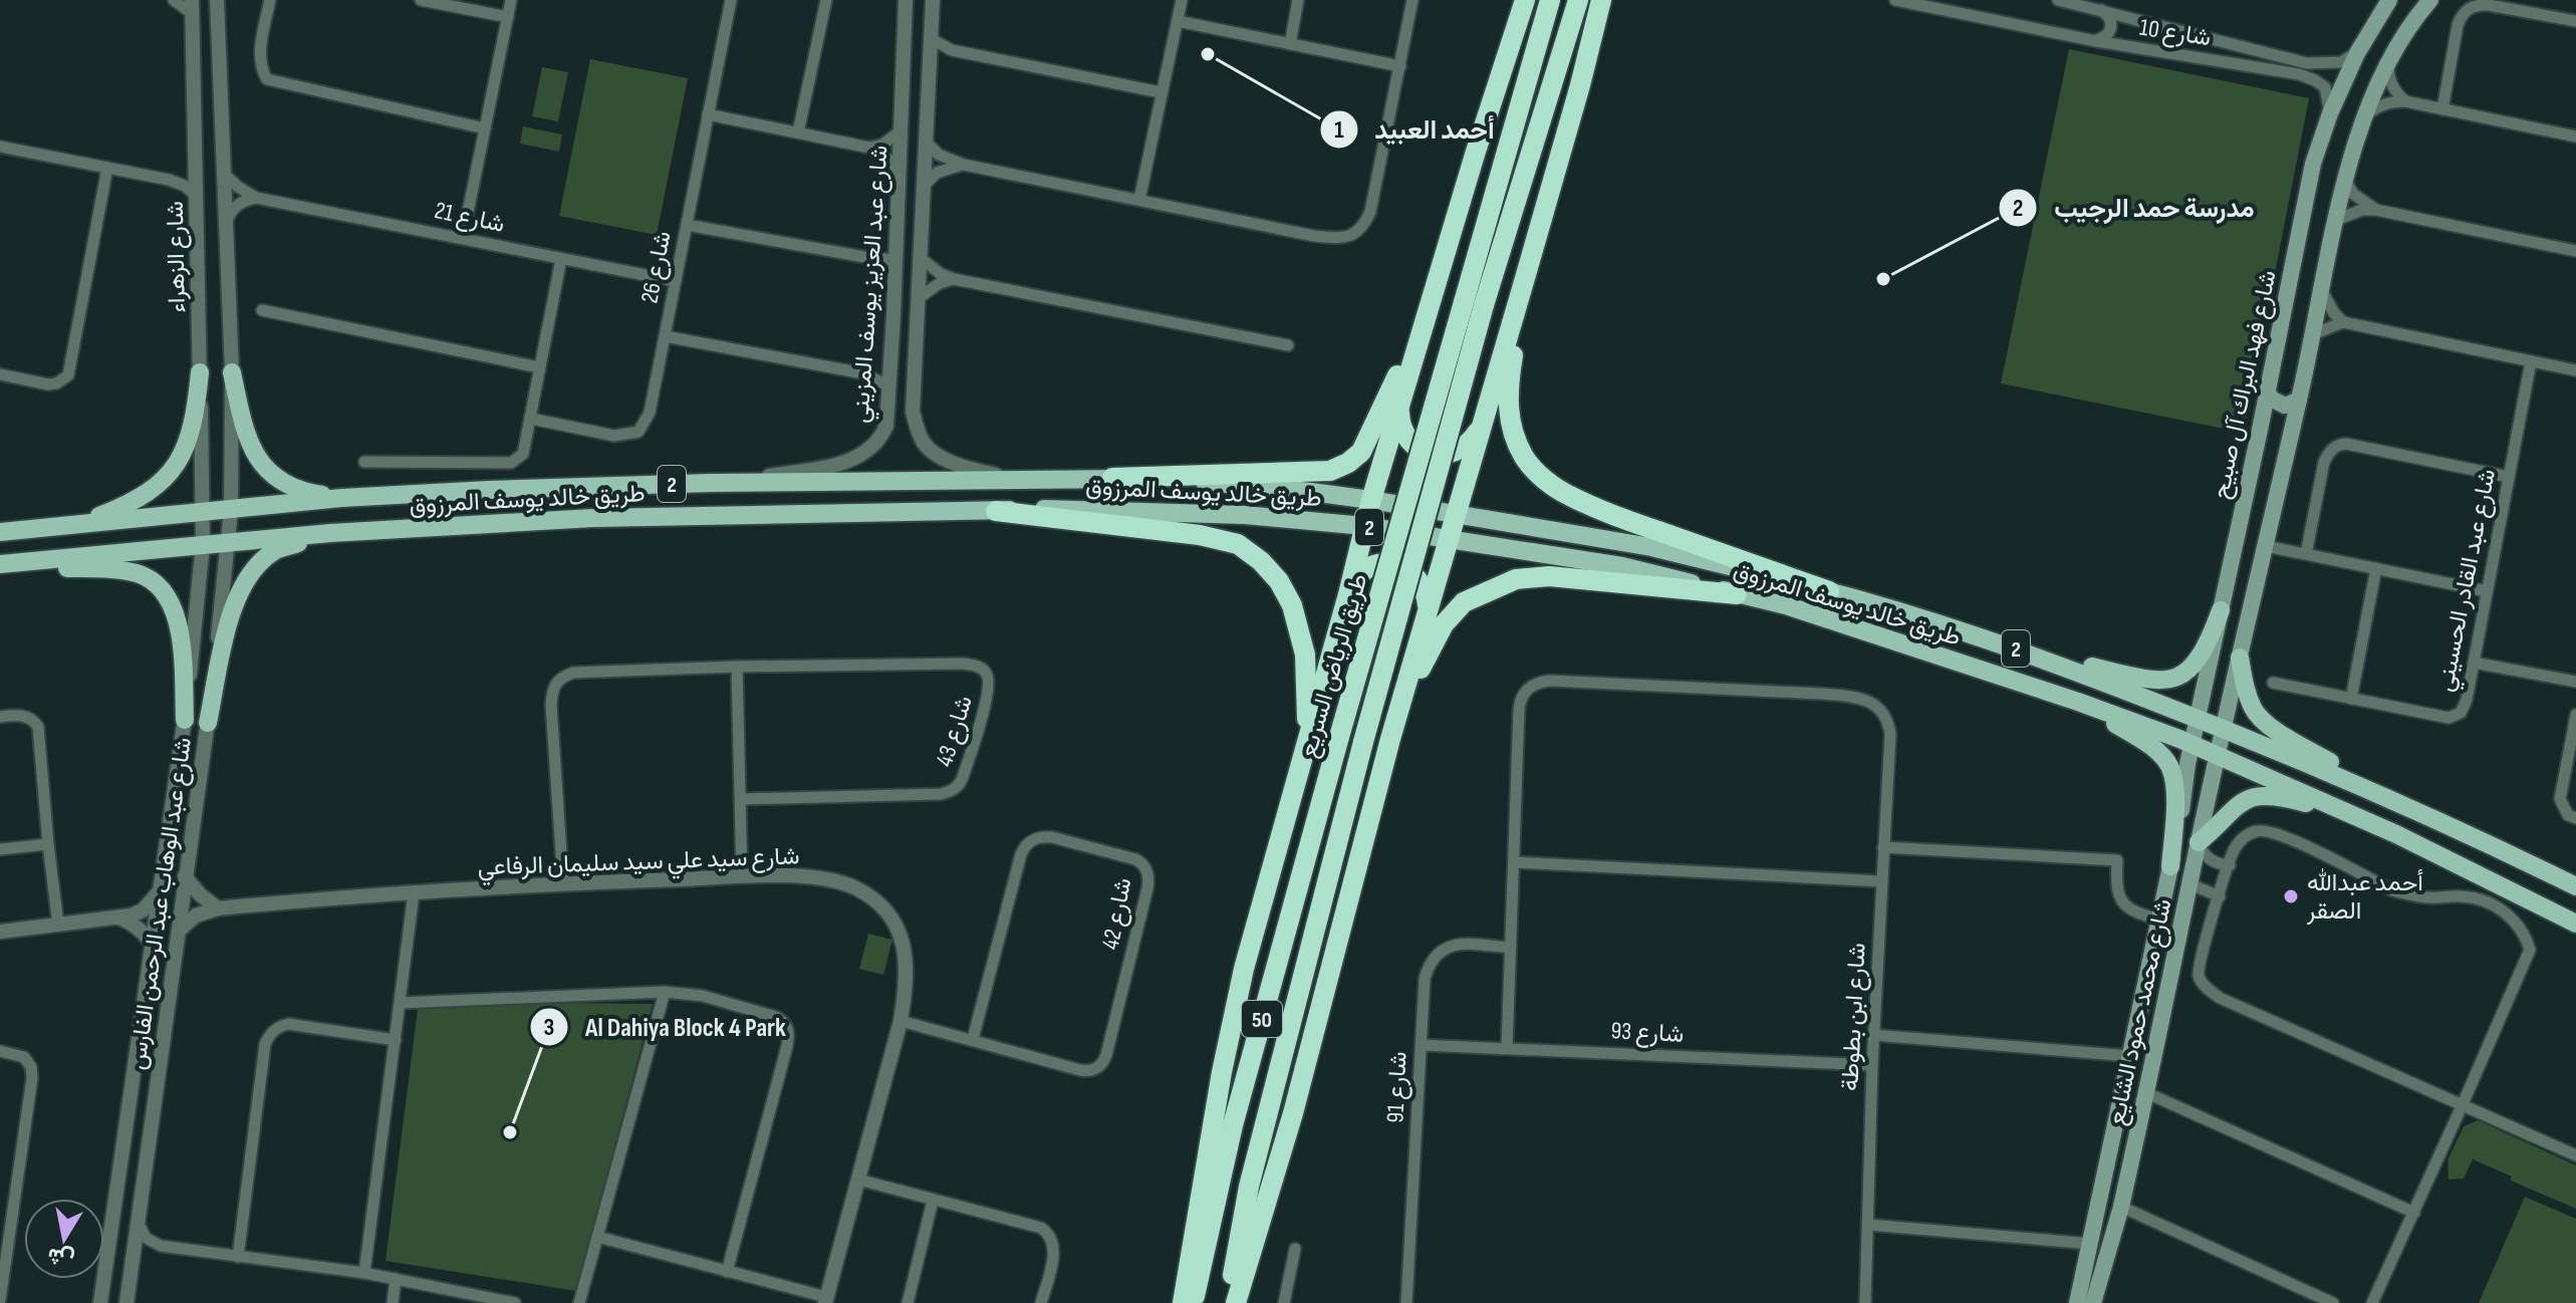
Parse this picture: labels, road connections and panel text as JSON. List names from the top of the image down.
{
  "streets": {
    "highway": ["طريق الرياض السريع", "50"],
    "main road": [
      "شارع فهد البراك آل صبيح",
      "2",
      "طريق خالد يوسف المرزوق",
      "شارع محمد حمود الشايع"
    ],
    "street": [
      "شارع 10",
      "شارع 21",
      "شارع الزهراء",
      "شارع 26",
      "شارع عبد العزيز يوسف المزيني",
      "شارع عبد القادر الحسيني",
      "شارع 43",
      "شارع سيد علي سيد سليمان الرفاعي",
      "شارع عبد الوهاب عبد الرحمن الفارس",
      "شارع 42",
      "شارع ابن بطوطة",
      "شارع 93",
      "شارع 91"
    ]
  },
  "crossings": [
    ["شارع 10", "شارع فهد البراك آل صبيح"],
    ["شارع 21", "شارع الزهراء"],
    ["شارع 21", "شارع 26"],
    ["شارع الزهراء", "طريق خالد يوسف المرزوق"],
    ["شارع الزهراء", "شارع عبد الوهاب عبد الرحمن الفارس"],
    ["شارع عبد العزيز يوسف المزيني", "طريق خالد يوسف المرزوق"],
    ["شارع فهد البراك آل صبيح", "طريق خالد يوسف المرزوق"],
    ["شارع فهد البراك آل صبيح", "شارع محمد حمود الشايع"],
    ["طريق خالد يوسف المرزوق", "شارع عبد الوهاب عبد الرحمن الفارس"],
    ["طريق خالد يوسف المرزوق", "شارع محمد حمود الشايع"],
    ["شارع 43", "شارع سيد علي سيد سليمان الرفاعي"],
    ["شارع سيد علي سيد سليمان الرفاعي", "شارع عبد الوهاب عبد الرحمن الفارس"],
    ["شارع سيد علي سيد سليمان الرفاعي", "شارع 42"],
    ["شارع ابن بطوطة", "شارع 93"],
    ["شارع 93", "شارع 91"]
  ],
  "places": [
    "أحمد العبيد",
    "مدرسة حمد الرجيب",
    "أحمد عبدالله الصقر",
    "Al Dahiya Block 4 Park"
  ],
  "north": "bottom"
}
